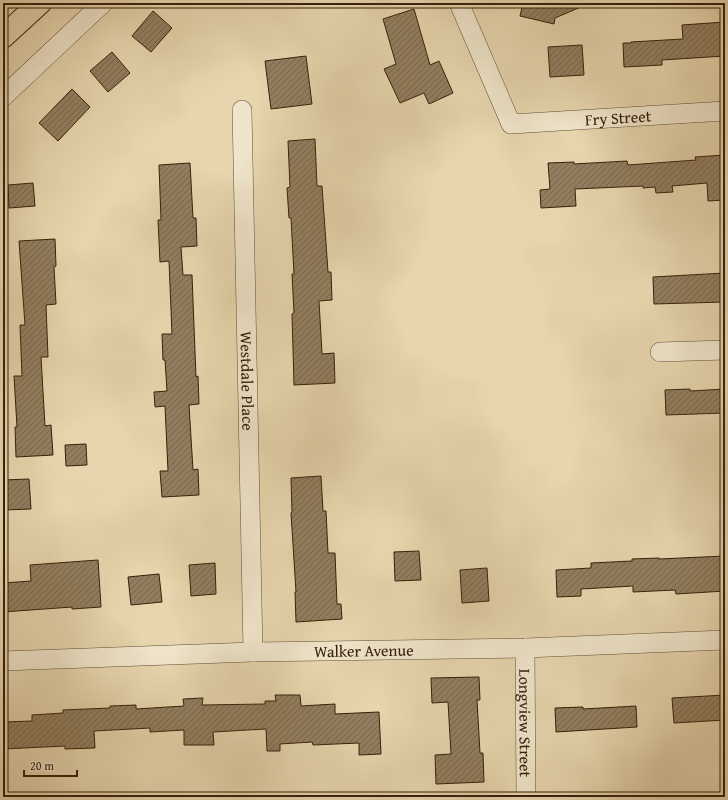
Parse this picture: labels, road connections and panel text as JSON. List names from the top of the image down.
{
  "streets": {
    "street": [
      "Fry Street",
      "Westdale Place",
      "Walker Avenue",
      "Longview Street"
    ]
  },
  "crossings": [
    ["Westdale Place", "Walker Avenue"],
    ["Walker Avenue", "Longview Street"]
  ],
  "scale_bar": "20 m"
}
